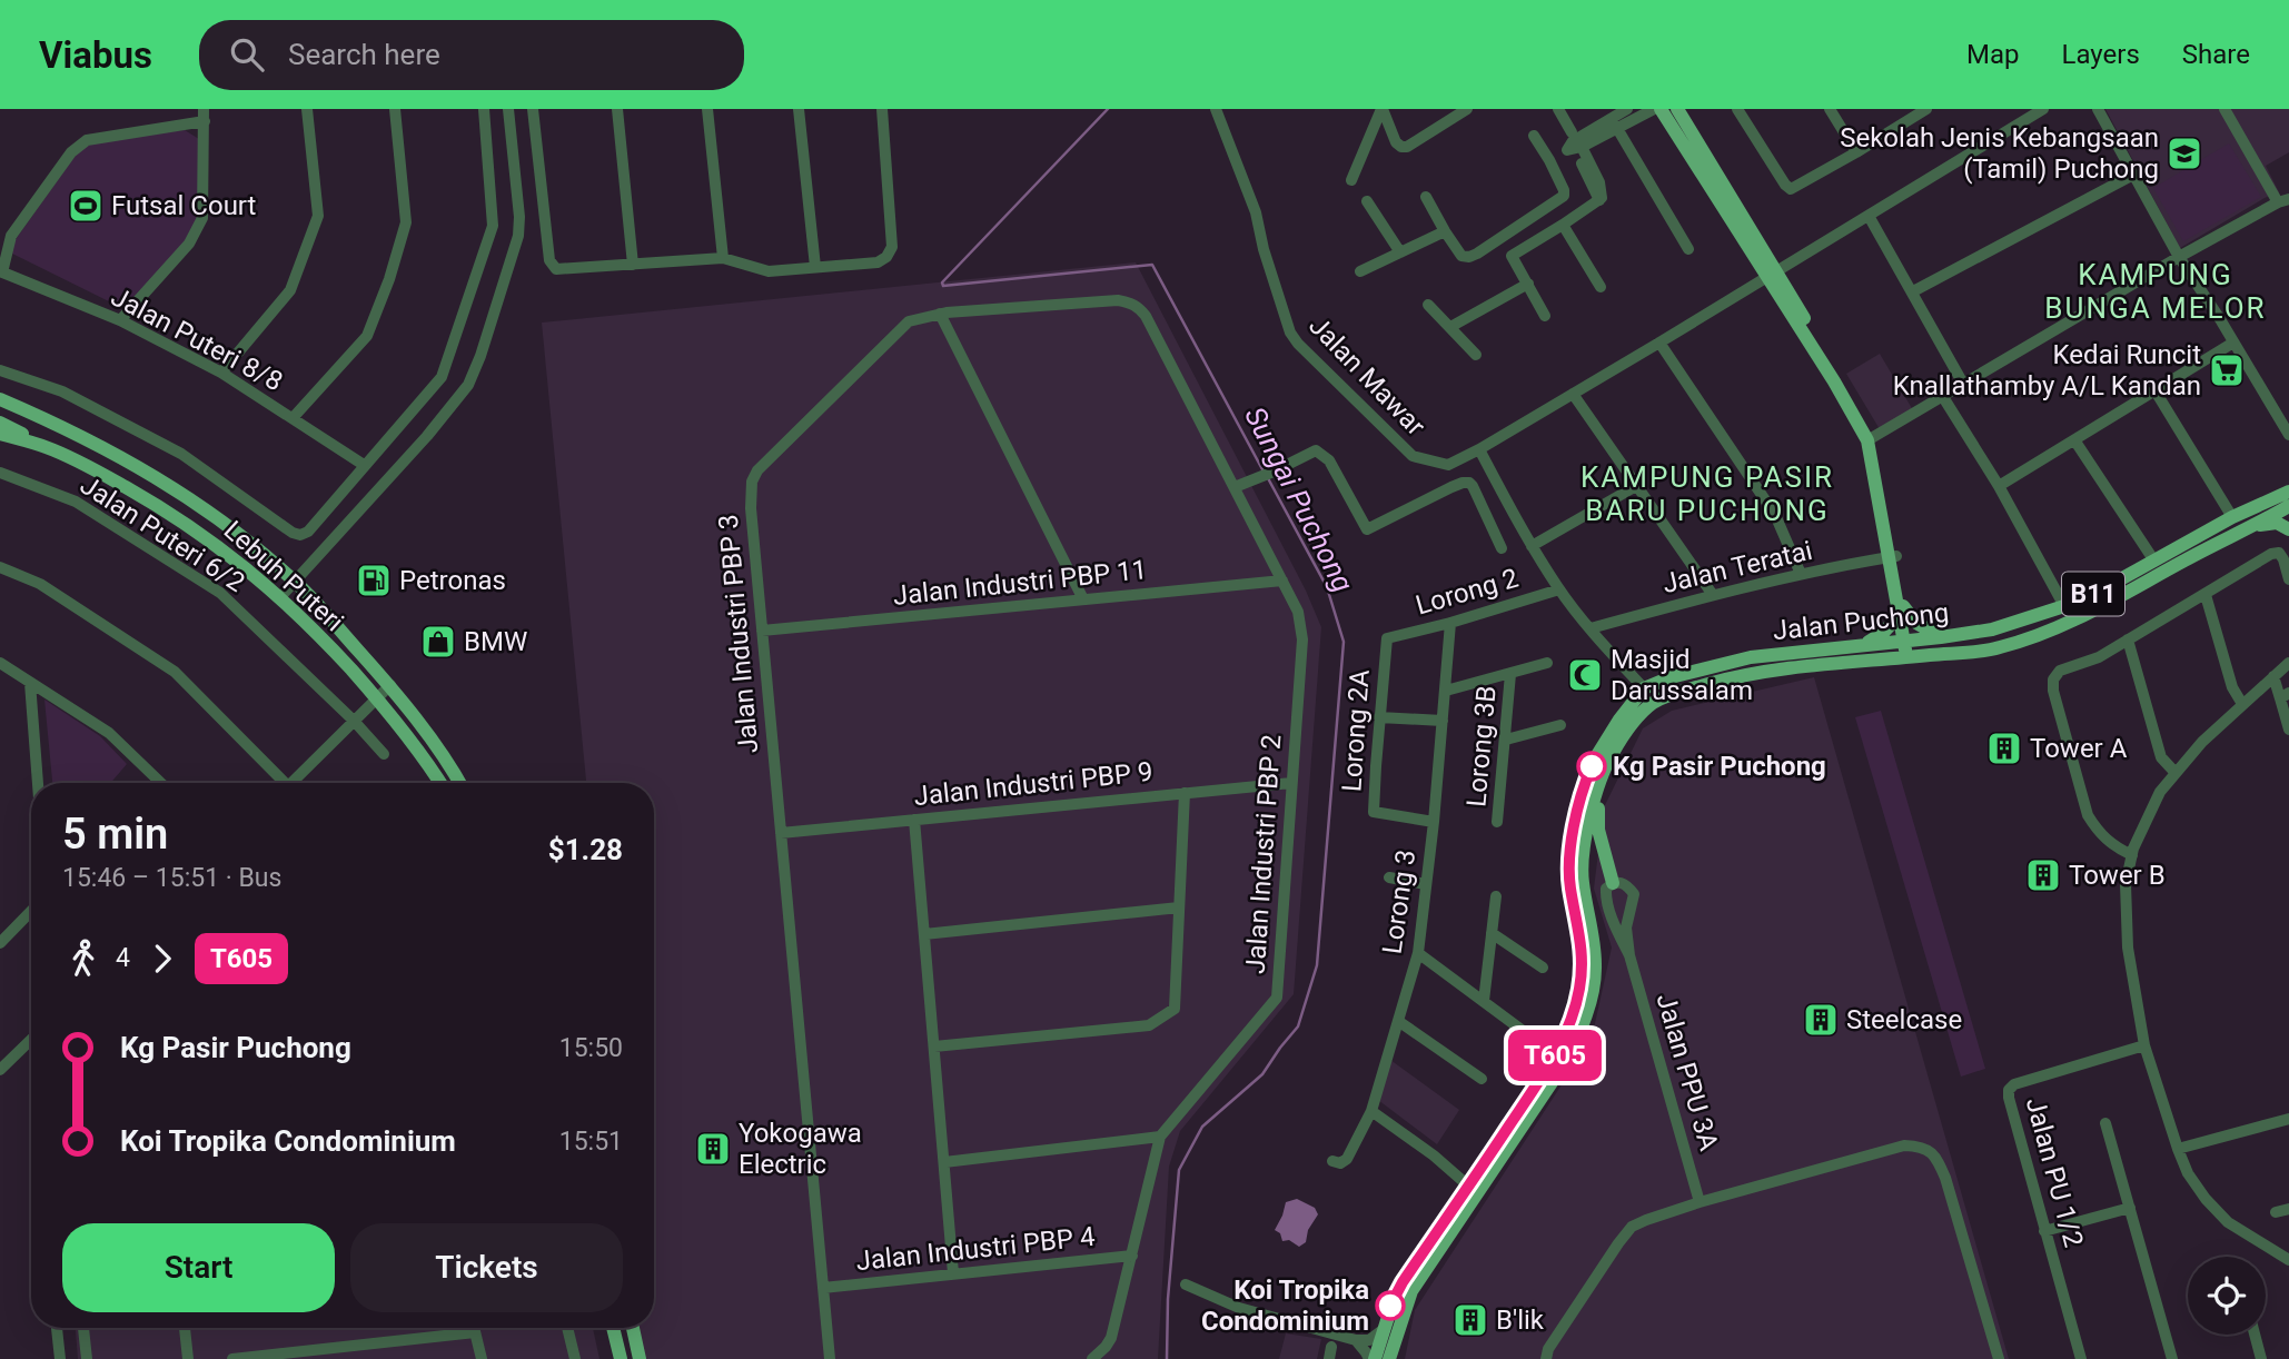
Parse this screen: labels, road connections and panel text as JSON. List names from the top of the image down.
{
  "streets": {
    "main road": ["Lebuh Puteri", "B11", "Jalan Puchong"],
    "street": [
      "Jalan Puteri 8/8",
      "Jalan Mawar",
      "Jalan Puteri 6/2",
      "Jalan Teratai",
      "Jalan Industri PBP 11",
      "Lorong 2",
      "Jalan Industri PBP 3",
      "Lorong 2A",
      "Lorong 3B",
      "Jalan Industri PBP 9",
      "Jalan Industri PBP 2",
      "Lorong 3",
      "Jalan PPU 3A",
      "Jalan PU 1/2",
      "Jalan Industri PBP 4"
    ]
  },
  "crossings": [
    ["Jalan Industri PBP 11", "Jalan Industri PBP 3"],
    ["Jalan Industri PBP 11", "Jalan Industri PBP 2"],
    ["Lorong 2", "Lorong 2A"],
    ["Lorong 2", "Lorong 3"],
    ["Jalan Industri PBP 3", "Jalan Industri PBP 9"],
    ["Jalan Industri PBP 3", "Jalan Industri PBP 2"],
    ["Jalan Industri PBP 3", "Jalan Industri PBP 4"],
    ["Lorong 2A", "Lorong 3"],
    ["Jalan Industri PBP 9", "Jalan Industri PBP 2"],
    ["Jalan Industri PBP 2", "Jalan Industri PBP 4"]
  ],
  "districts": ["KAMPUNG BUNGA MELOR", "KAMPUNG PASIR BARU PUCHONG"],
  "water": ["Sungai Puchong"],
  "places": {
    "school or university": ["Sekolah Jenis Kebangsaan (Tamil) Puchong"],
    "sports": ["Futsal Court"],
    "supermarket": ["Kedai Runcit Knallathamby A/L Kandan"],
    "fuel station": ["Petronas"],
    "shop": ["BMW"],
    "mosque": ["Masjid Darussalam"],
    "building": [
      "Tower A",
      "Tower B",
      "Steelcase",
      "Yokogawa Electric",
      "B'lik"
    ],
    "other": ["Kg Pasir Puchong", "Koi Tropika Condominium"]
  },
  "lines": ["bus line T605"],
  "page": {
    "header": "Viabus",
    "search": "Search here",
    "nav": ["Map", "Layers", "Share"],
    "on_map": "T605",
    "heading": ["5 min", "15:46 – 15:51 · Bus", "$1.28"],
    "legs": ["4", "T605"],
    "list": [
      {
        "name": "Kg Pasir Puchong",
        "value": "15:50"
      },
      {
        "name": "Koi Tropika Condominium",
        "value": "15:51"
      }
    ],
    "buttons": ["Start", "Tickets"]
  }
}
